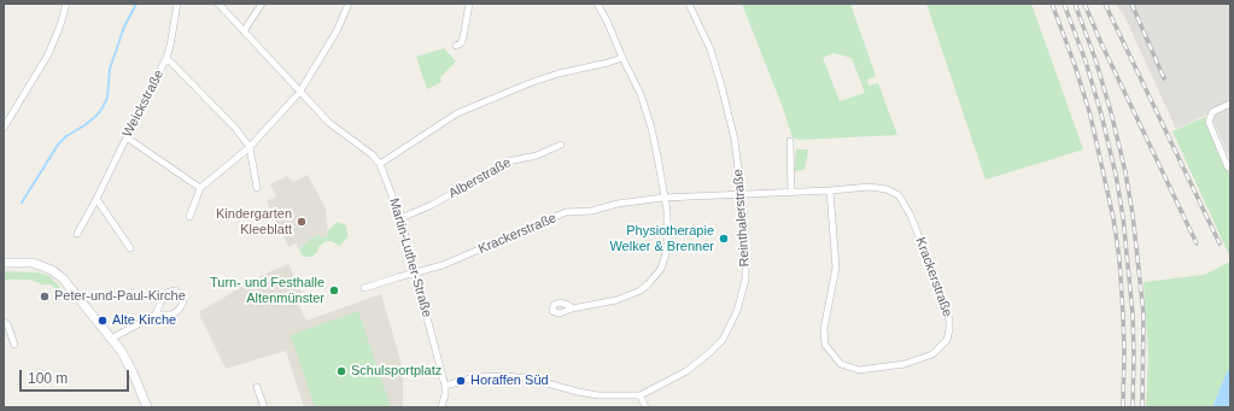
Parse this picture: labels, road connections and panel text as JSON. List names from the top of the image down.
{
  "streets": {
    "street": [
      "Weickstraße",
      "Alberstraße",
      "Reinthalerstraße",
      "Krackerstraße",
      "Martin-Luther-Straße"
    ]
  },
  "crossings": [
    ["Alberstraße", "Martin-Luther-Straße"],
    ["Reinthalerstraße", "Krackerstraße"],
    ["Reinthalerstraße", "Martin-Luther-Straße"],
    ["Krackerstraße", "Martin-Luther-Straße"]
  ],
  "places": [
    "Kindergarten Kleeblatt",
    "Physiotherapie Welker & Brenner",
    "Turn- und Festhalle Altenmünster",
    "Peter-und-Paul-Kirche",
    "Alte Kirche",
    "Schulsportplatz",
    "Horaffen Süd"
  ],
  "scale_bar": "100 m"
}
